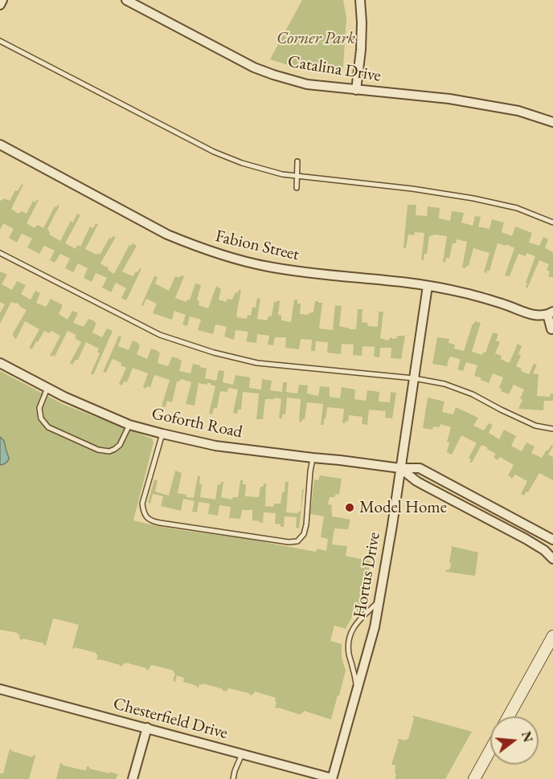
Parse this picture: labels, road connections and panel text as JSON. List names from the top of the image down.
{
  "streets": {
    "street": [
      "Catalina Drive",
      "Fabion Street",
      "Goforth Road",
      "Hortus Drive",
      "Chesterfield Drive"
    ]
  },
  "crossings": [
    ["Fabion Street", "Hortus Drive"],
    ["Goforth Road", "Hortus Drive"],
    ["Hortus Drive", "Chesterfield Drive"]
  ],
  "parks": ["Corner Park"],
  "places": ["Model Home"],
  "north": "right"
}
